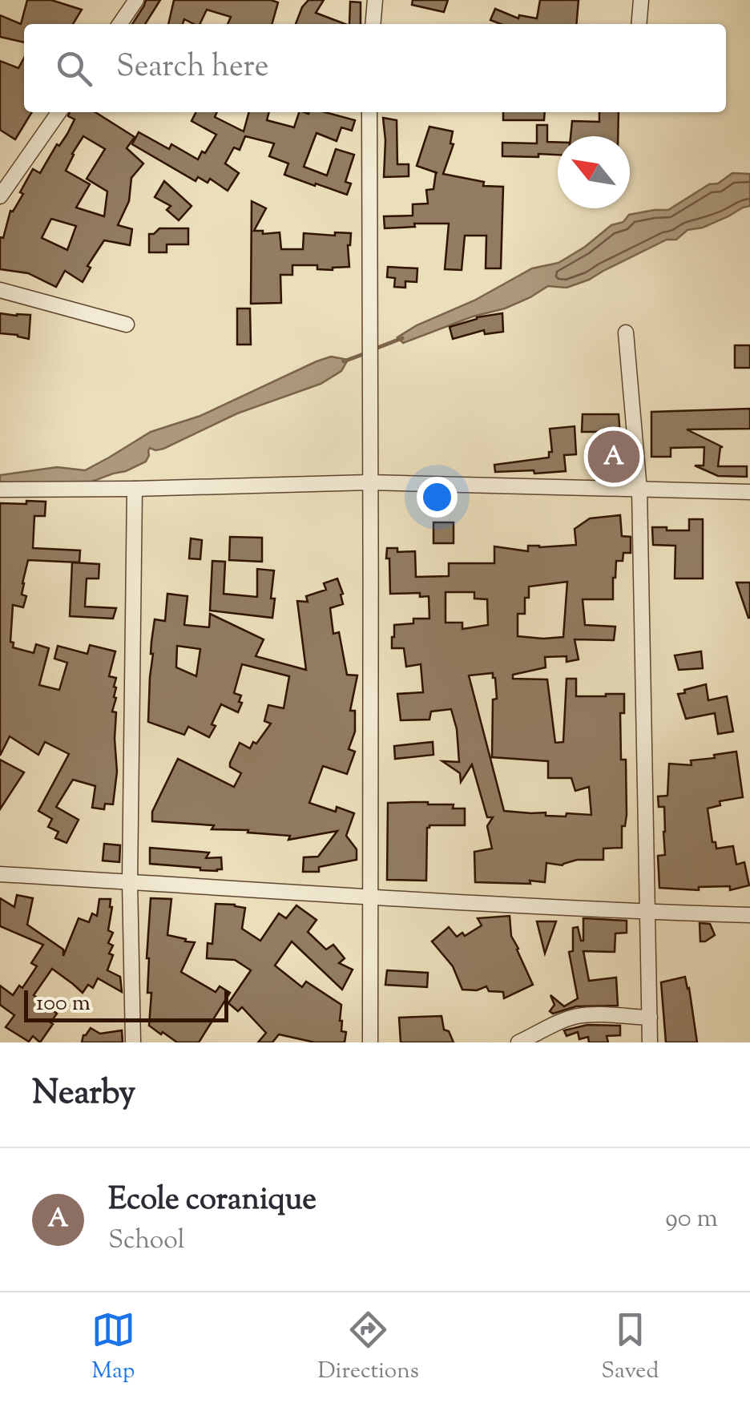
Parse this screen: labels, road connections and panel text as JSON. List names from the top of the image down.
{
  "scale_bar": "100 m",
  "north": "top left",
  "page": {
    "search": "Search here",
    "pins": "A",
    "scale": "100 m",
    "heading": "Nearby",
    "list": [
      {
        "mark": "A",
        "name": "Ecole coranique",
        "note": "School",
        "value": "90 m"
      }
    ],
    "nav": ["Map", "Directions", "Saved"]
  }
}
